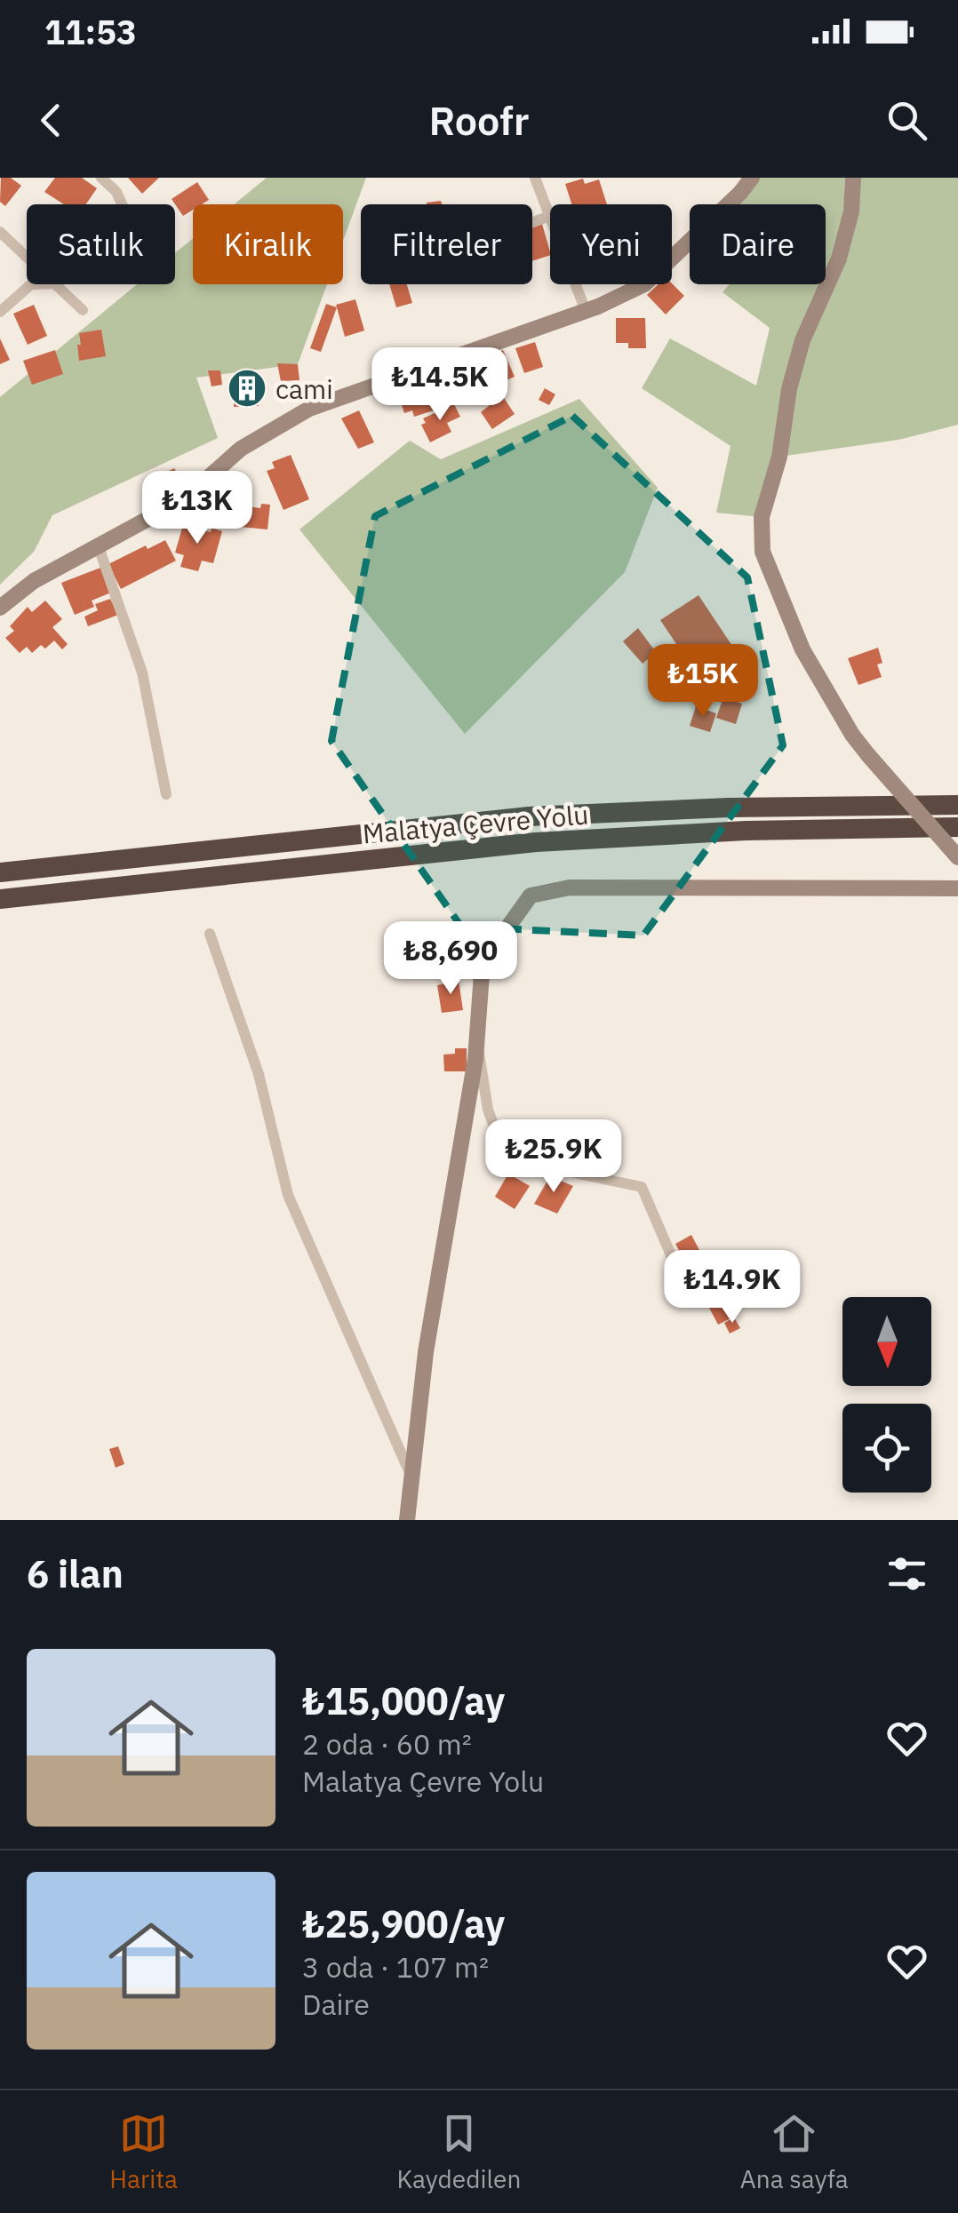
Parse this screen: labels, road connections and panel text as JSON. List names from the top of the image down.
{
  "streets": {
    "highway": ["Malatya Çevre Yolu"]
  },
  "places": {
    "building": ["cami"]
  },
  "north": "bottom",
  "page": {
    "status": "11:53",
    "header": "Roofr",
    "chip": [
      "Satılık",
      "Kiralık",
      "Filtreler",
      "Yeni",
      "Daire"
    ],
    "price": [
      "₺14.5K",
      "₺13K",
      "₺15K",
      "₺8,690",
      "₺25.9K",
      "₺14.9K"
    ],
    "heading": "6 ilan",
    "list": [
      {
        "name": "₺15,000/ay",
        "note": "2 oda · 60 m² · Malatya Çevre Yolu"
      },
      {
        "name": "₺25,900/ay",
        "note": "3 oda · 107 m² · Daire"
      }
    ],
    "tabs": ["Harita", "Kaydedilen", "Ana sayfa"]
  }
}
